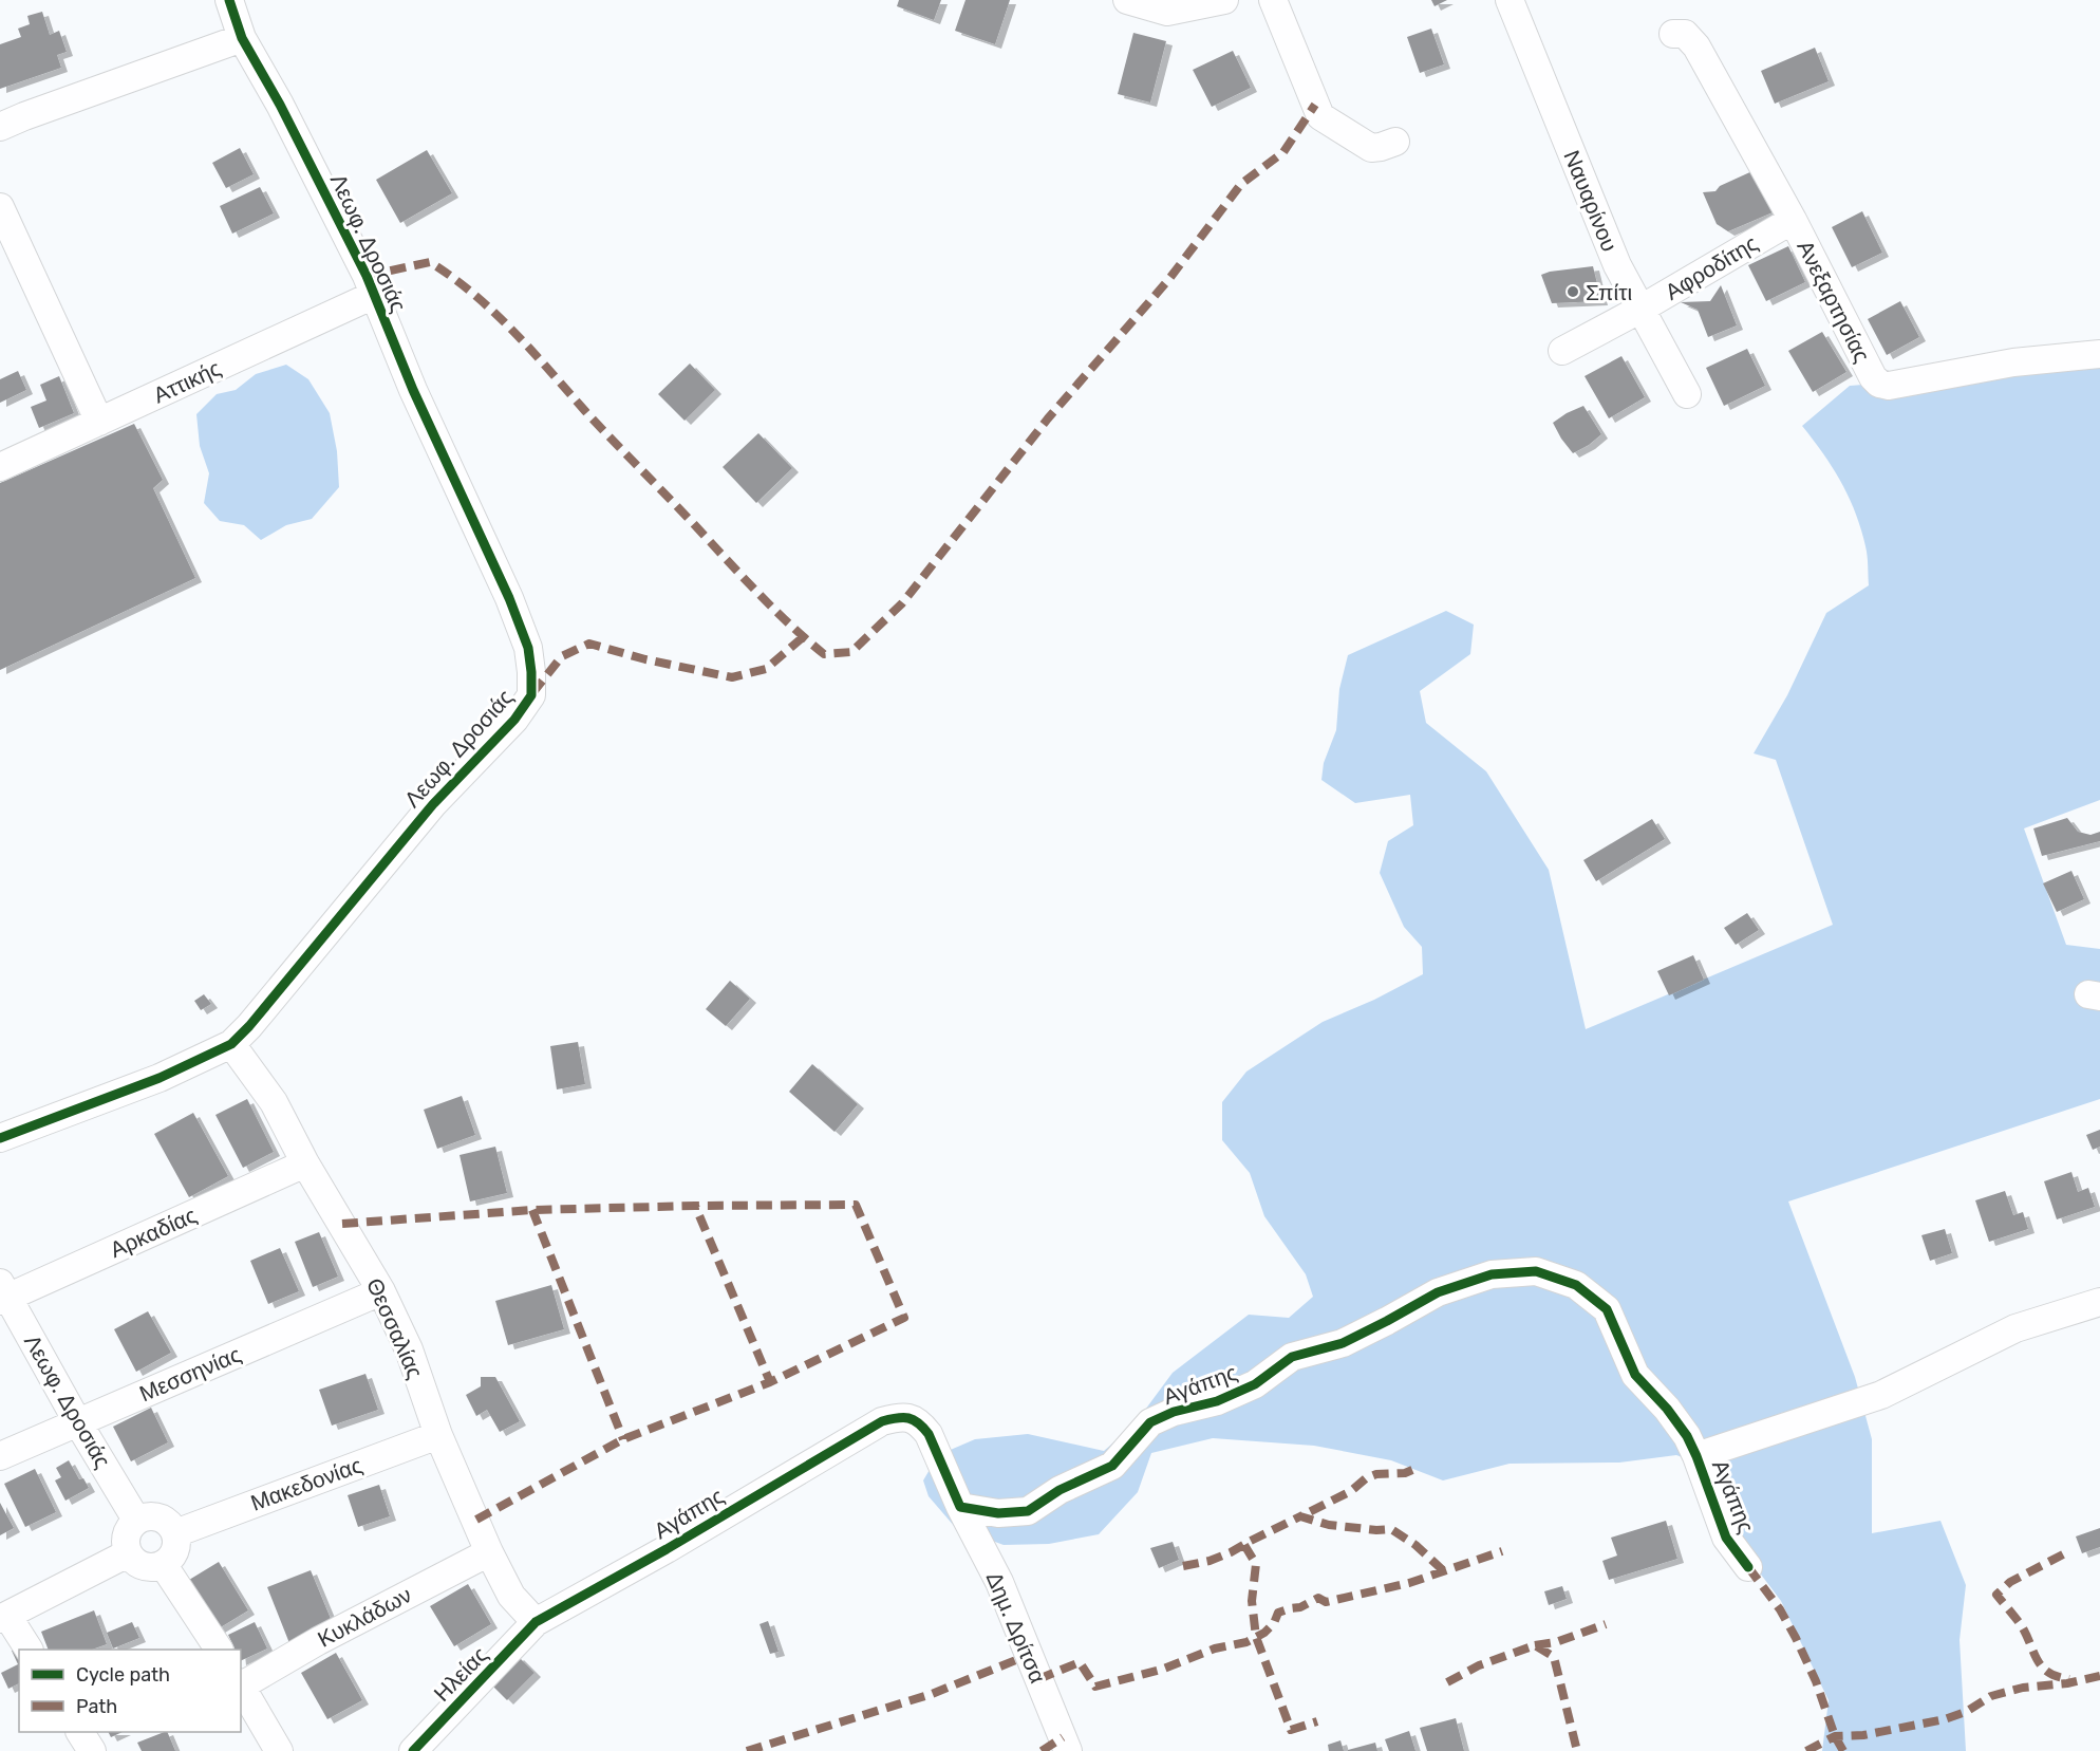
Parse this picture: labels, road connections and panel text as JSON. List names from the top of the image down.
{
  "streets": {
    "street": [
      "Ναυαρίνου",
      "Λεωφ. Δροσιάς",
      "Αφροδίτης",
      "Ανεξαρτησίας",
      "Αττικής",
      "Αρκαδίας",
      "Θεσσαλίας",
      "Μεσσηνίας",
      "Αγάπης",
      "Μακεδονίας",
      "Κυκλάδων",
      "Δημ. Δρίτσα",
      "Ηλείας"
    ]
  },
  "crossings": [
    ["Ναυαρίνου", "Αφροδίτης"],
    ["Λεωφ. Δροσιάς", "Αττικής"],
    ["Λεωφ. Δροσιάς", "Αρκαδίας"],
    ["Λεωφ. Δροσιάς", "Θεσσαλίας"],
    ["Λεωφ. Δροσιάς", "Μεσσηνίας"],
    ["Λεωφ. Δροσιάς", "Μακεδονίας"],
    ["Αφροδίτης", "Ανεξαρτησίας"],
    ["Αρκαδίας", "Θεσσαλίας"],
    ["Θεσσαλίας", "Μεσσηνίας"],
    ["Θεσσαλίας", "Αγάπης"],
    ["Θεσσαλίας", "Μακεδονίας"],
    ["Θεσσαλίας", "Κυκλάδων"],
    ["Θεσσαλίας", "Ηλείας"],
    ["Αγάπης", "Δημ. Δρίτσα"],
    ["Αγάπης", "Ηλείας"]
  ],
  "places": ["Σπίτι"],
  "legend": ["Cycle path", "Path"]
}
